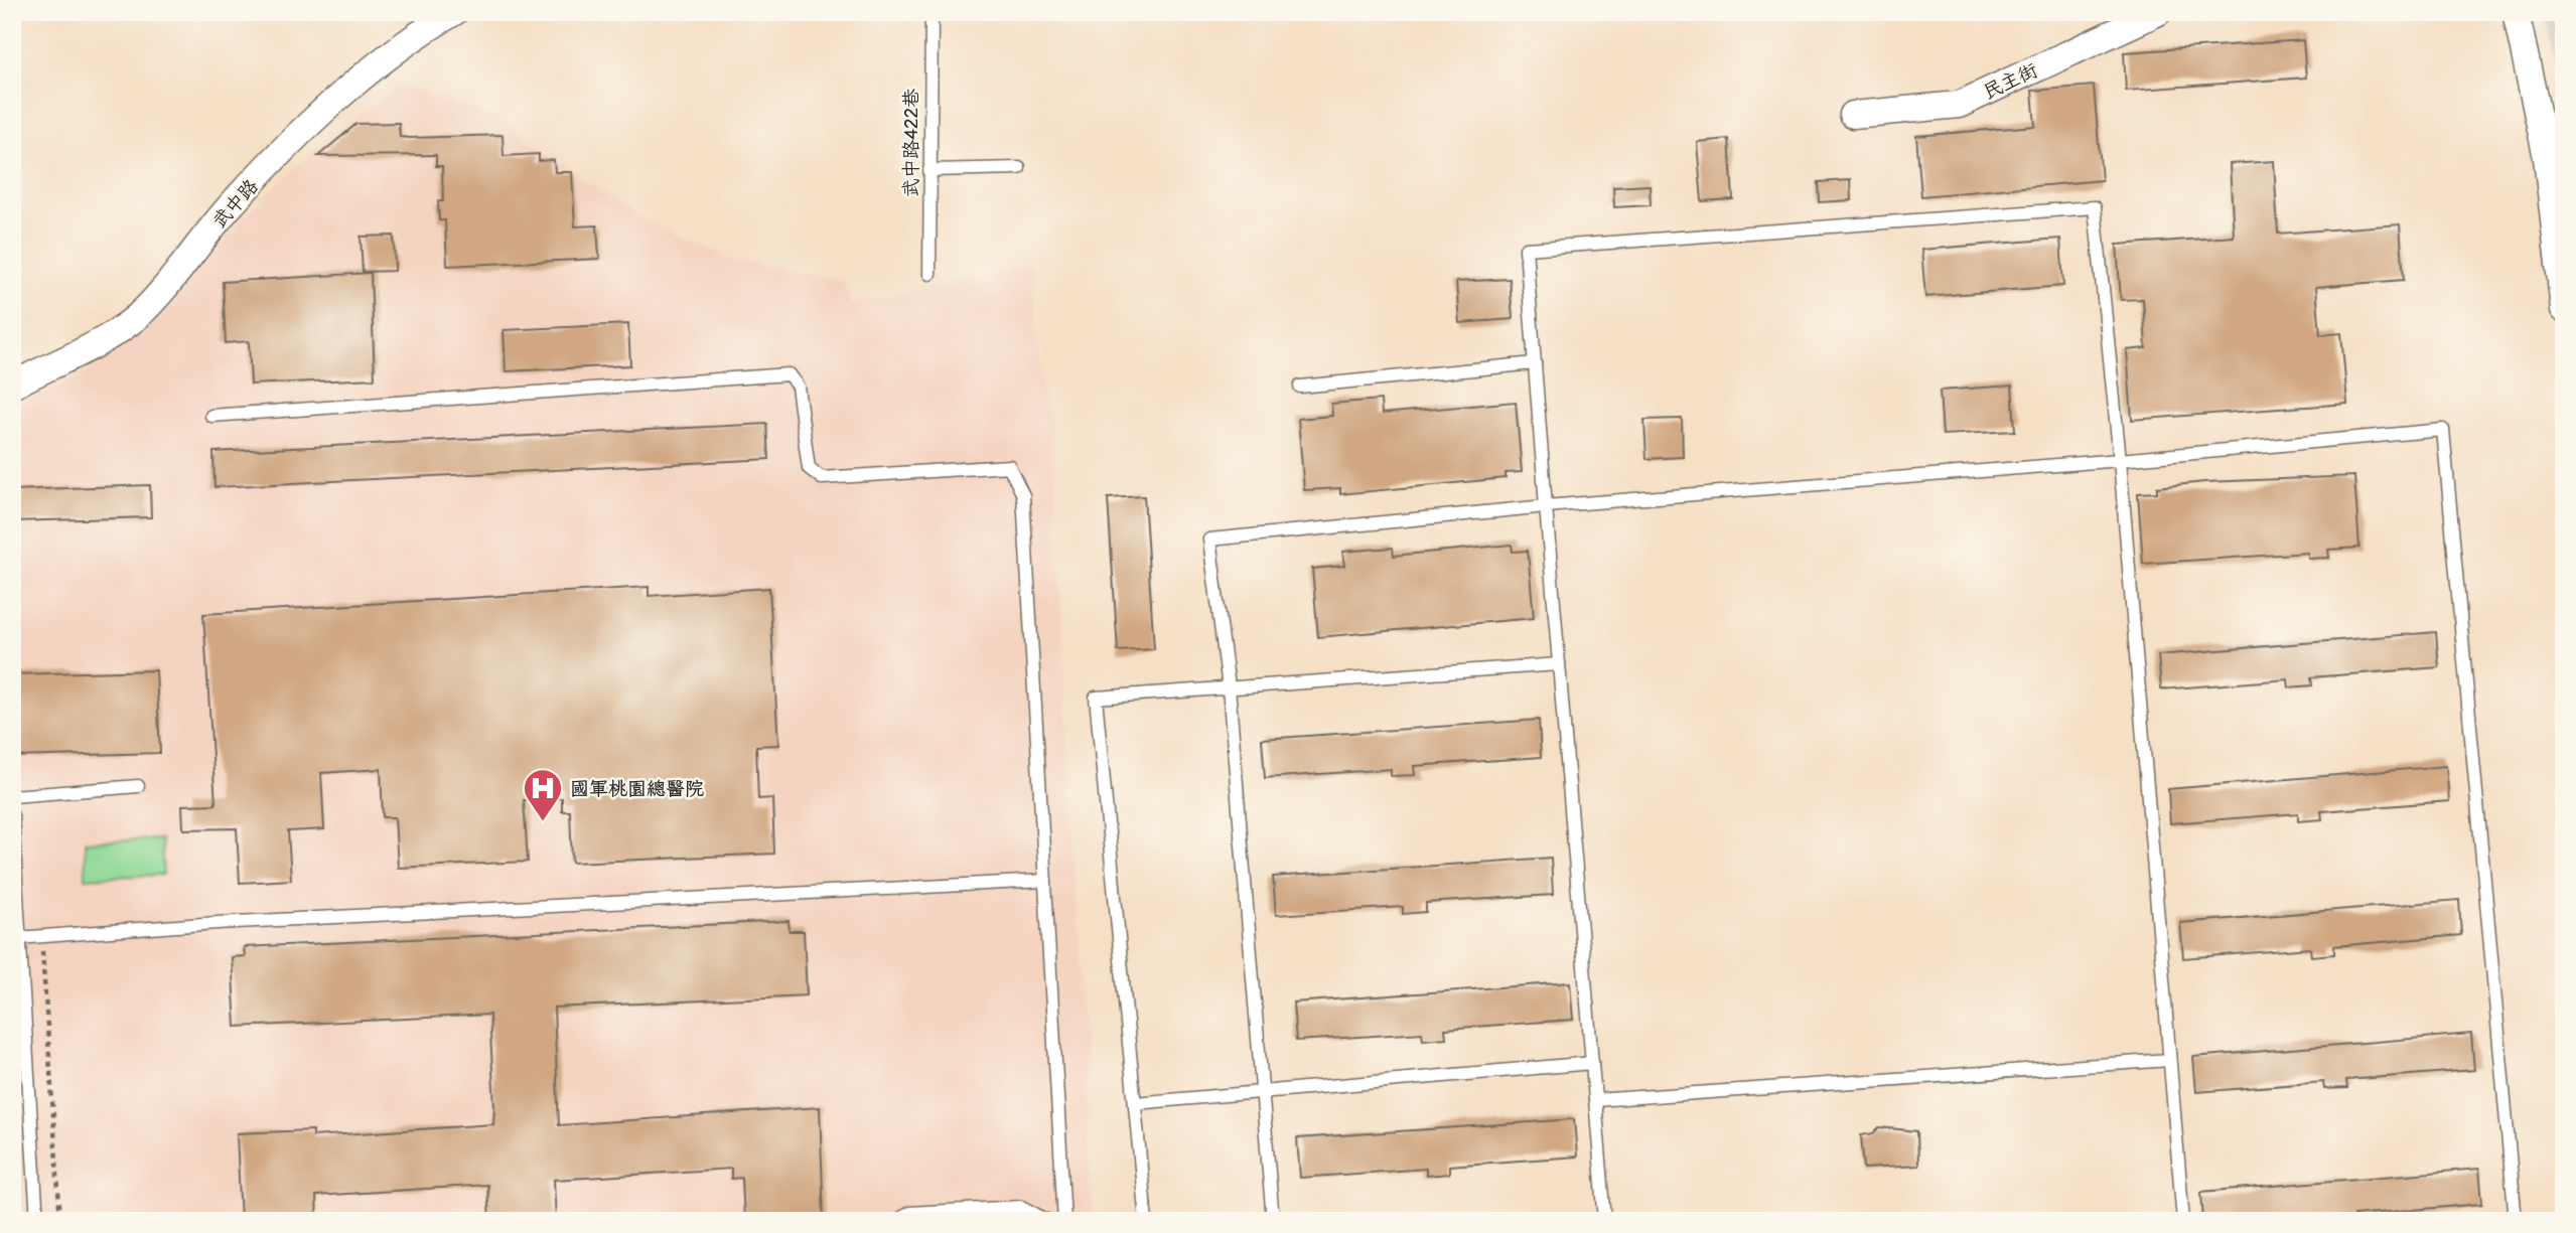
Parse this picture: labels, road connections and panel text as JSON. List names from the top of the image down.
{
  "streets": {
    "street": ["民主街", "武中路"],
    "lane": ["武中路422巷"]
  },
  "places": {
    "hospital": ["國軍桃園總醫院"]
  }
}
